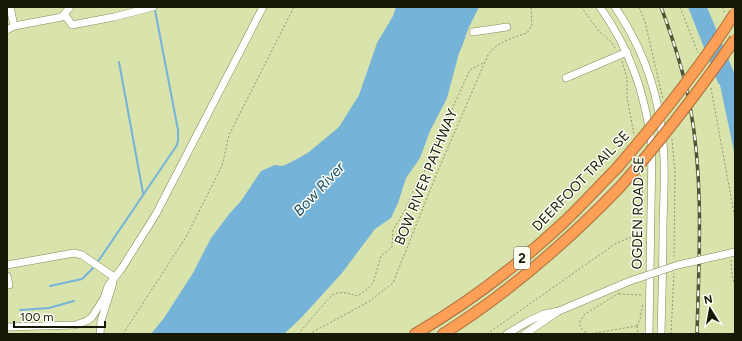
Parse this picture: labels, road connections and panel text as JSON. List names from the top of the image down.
{
  "streets": {
    "highway": ["DEERFOOT TRAIL SE", "2"],
    "street": ["OGDEN ROAD SE"],
    "path": ["BOW RIVER PATHWAY"]
  },
  "water": ["Bow River"],
  "scale_bar": "100 m",
  "north": "top"
}
